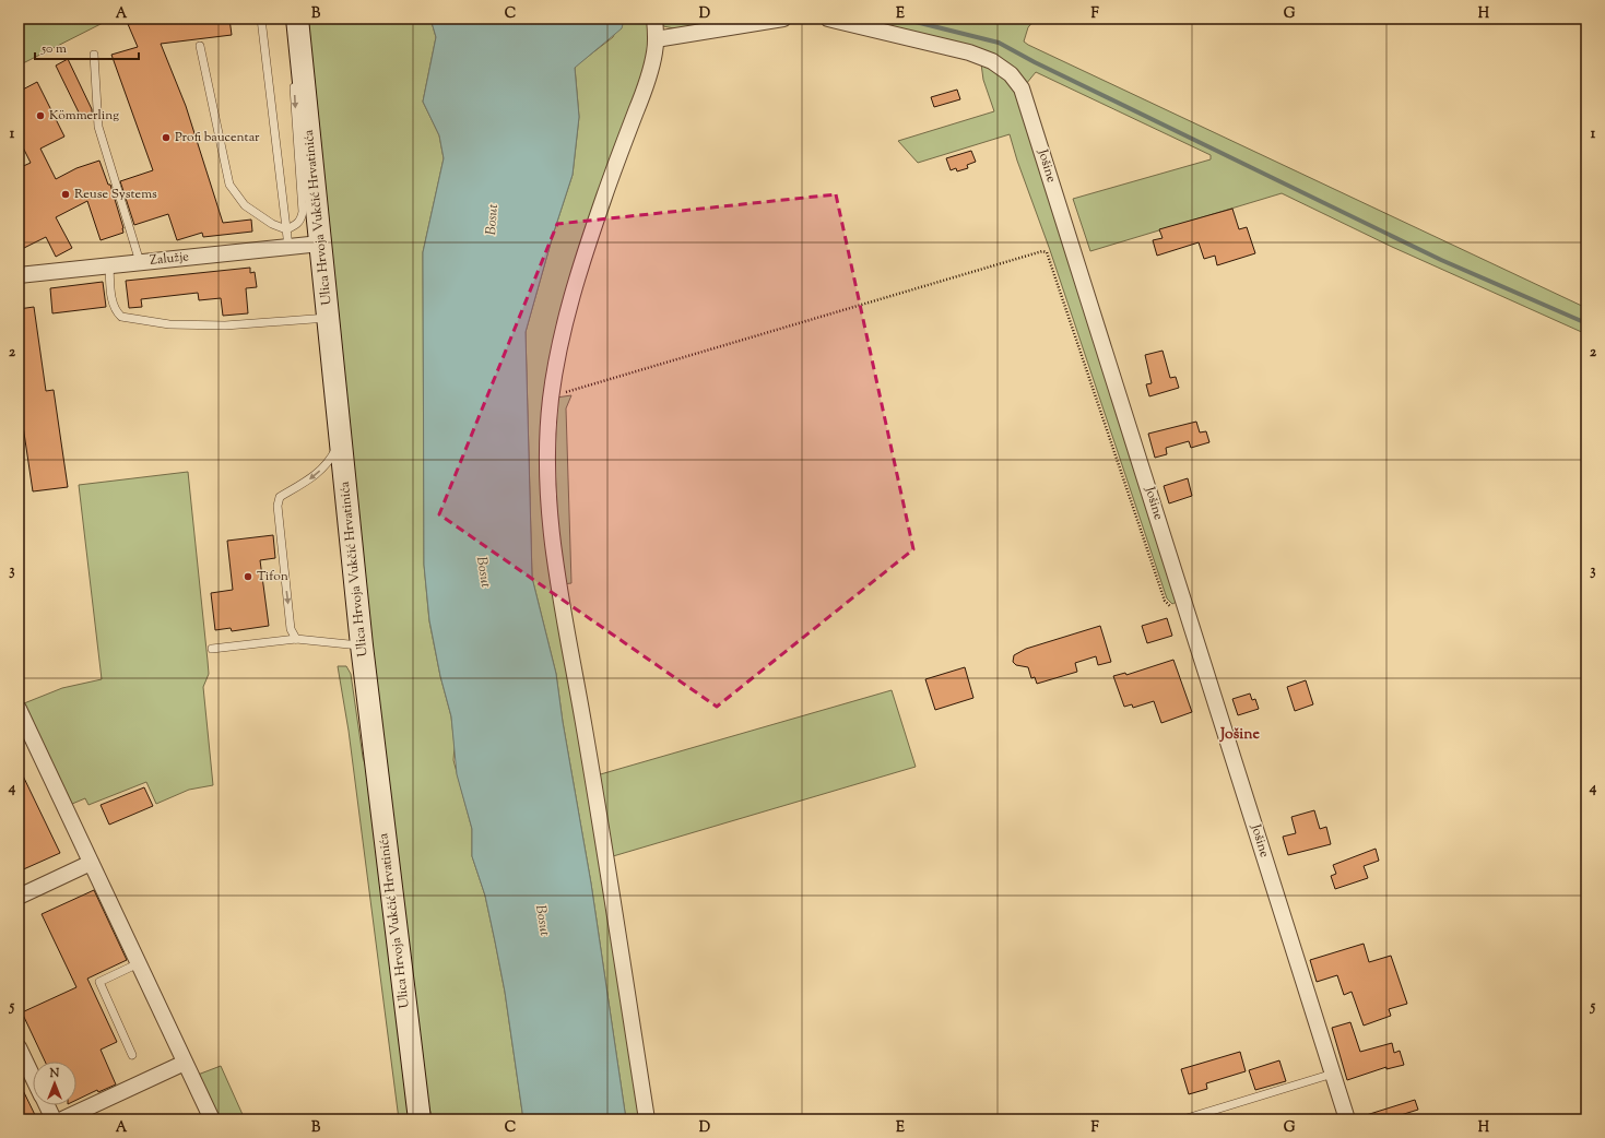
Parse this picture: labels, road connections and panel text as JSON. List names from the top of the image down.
{
  "streets": {
    "main road": ["Ulica Hrvoja Vukčić Hrvatinića"],
    "street": ["Jošine", "Zalužje"]
  },
  "crossings": [
    ["Ulica Hrvoja Vukčić Hrvatinića", "Zalužje"]
  ],
  "districts": ["Jošine"],
  "water": ["Bosut"],
  "places": [
    "Kömmerling",
    "Profi baucentar",
    "Reuse Systems",
    "Tifon"
  ],
  "scale_bar": "50 m",
  "north": "top",
  "grid": {
    "columns": [
      "A",
      "B",
      "C",
      "D",
      "E",
      "F",
      "G",
      "H"
    ],
    "rows": [
      "1",
      "2",
      "3",
      "4",
      "5"
    ]
  }
}
